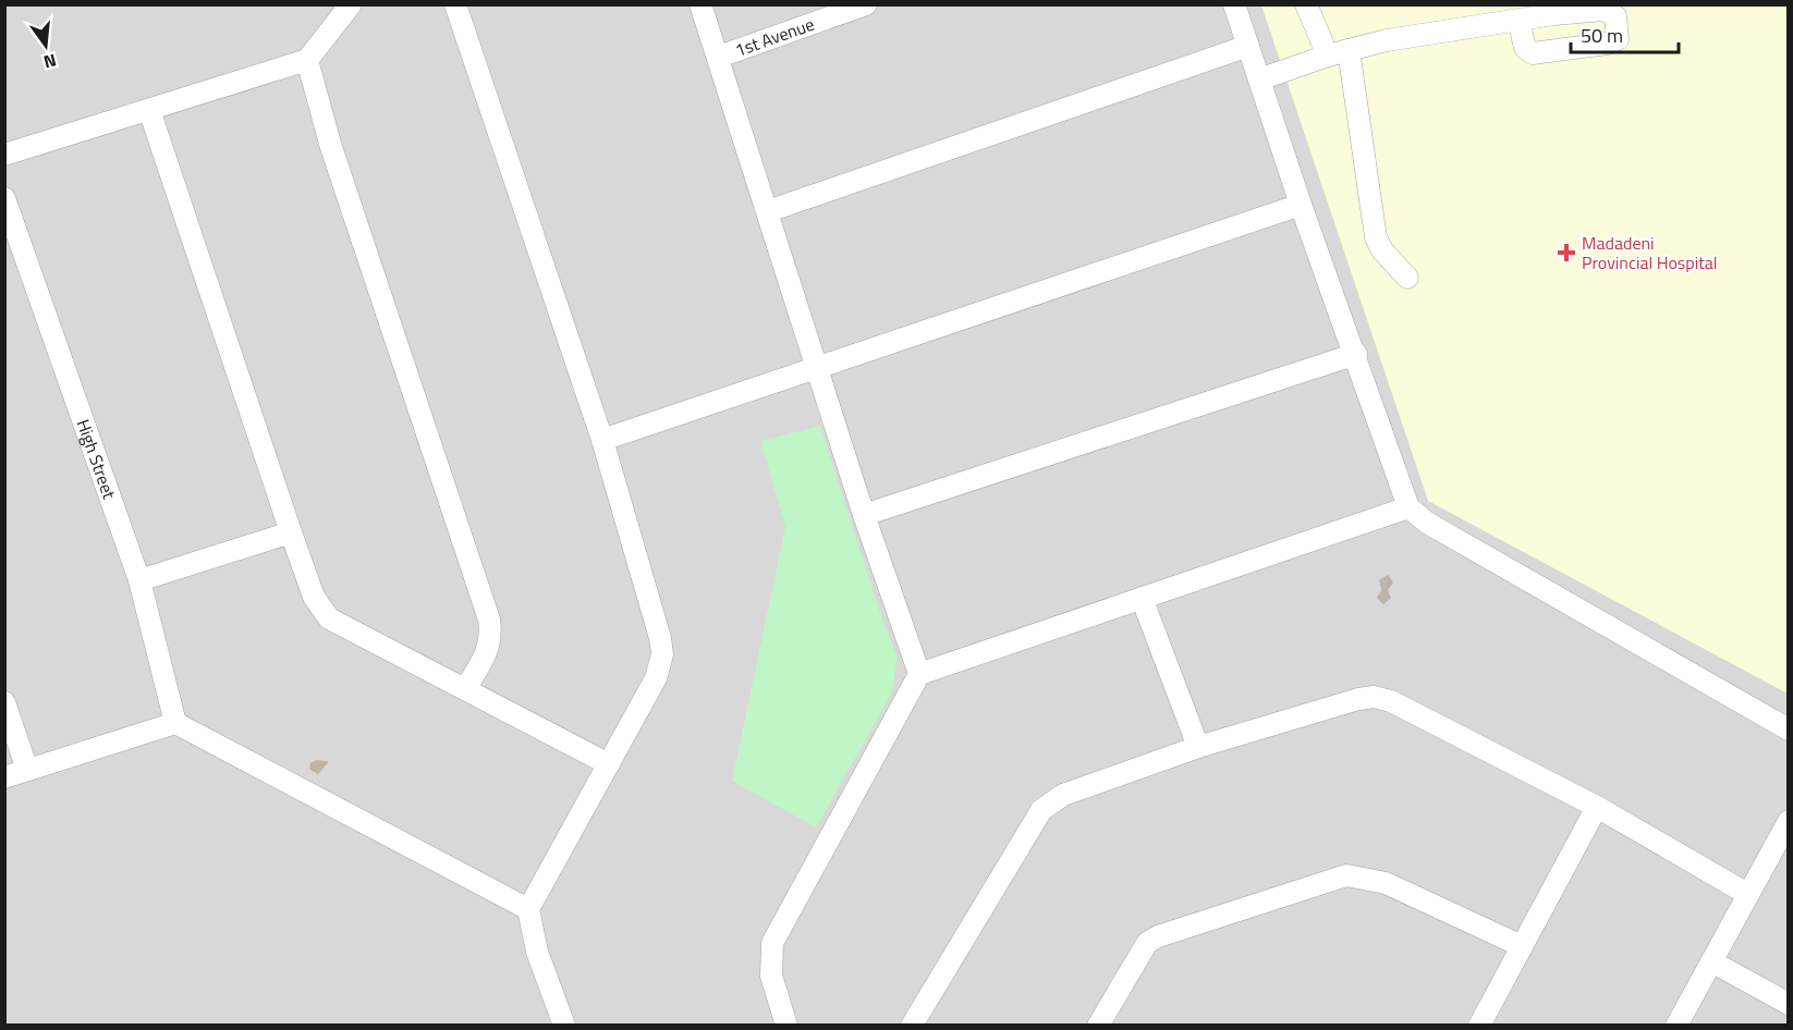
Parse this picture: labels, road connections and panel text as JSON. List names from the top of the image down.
{
  "streets": {
    "street": ["1st Avenue", "High Street"]
  },
  "places": {
    "health": ["Madadeni Provincial Hospital"]
  },
  "scale_bar": "50 m",
  "north": "bottom"
}
